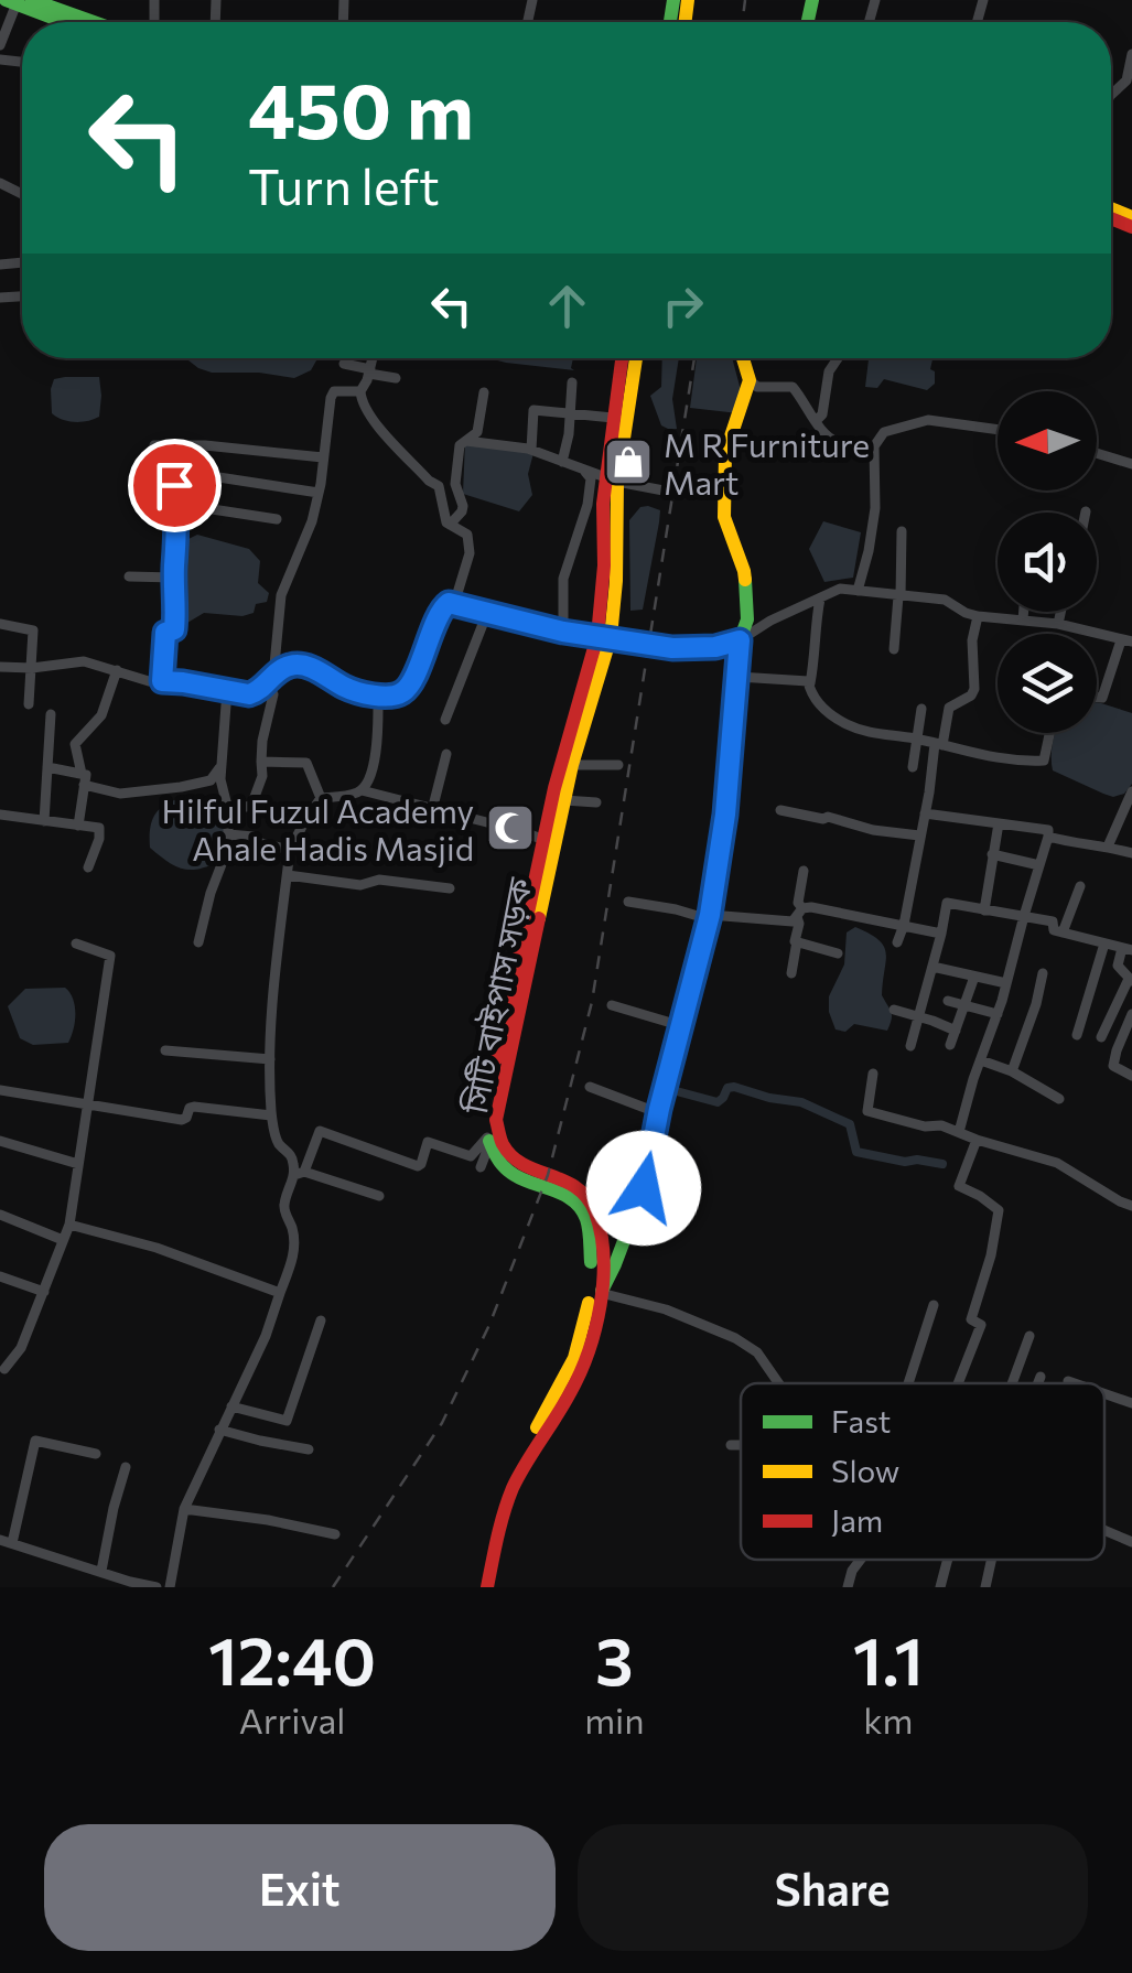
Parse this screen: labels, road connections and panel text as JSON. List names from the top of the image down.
{
  "streets": {
    "main road": ["সিটি বাইপাস সড়ক"]
  },
  "places": {
    "shop": ["M R Furniture Mart"],
    "mosque": ["Hilful Fuzul Academy Ahale Hadis Masjid"]
  },
  "legend": ["Fast", "Slow", "Jam"],
  "north": "left",
  "page": {
    "turn": ["450 m", "Turn left"],
    "eta": [
      "12:40",
      "Arrival",
      "3",
      "min",
      "1.1",
      "km"
    ],
    "buttons": ["Exit", "Share"]
  }
}
